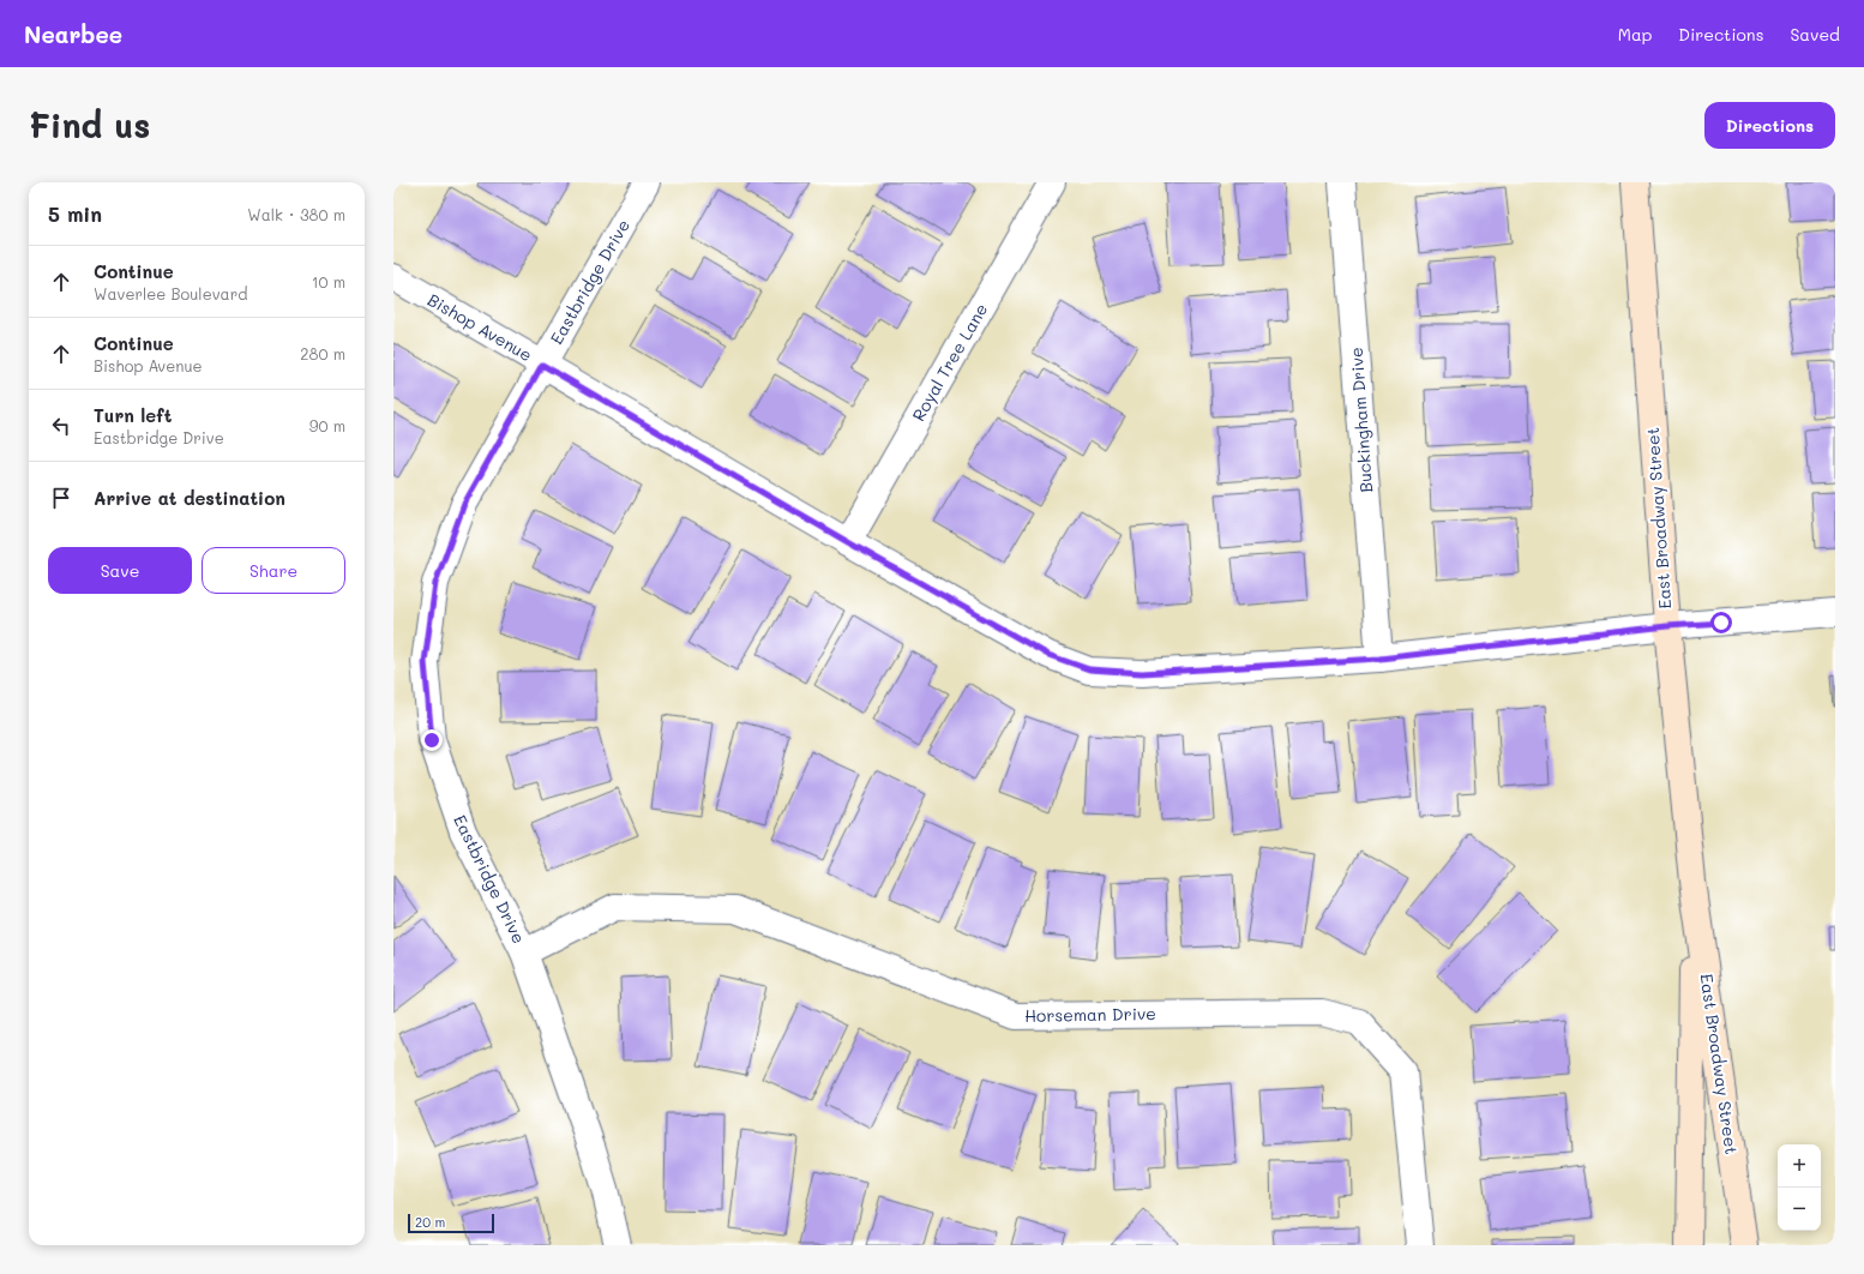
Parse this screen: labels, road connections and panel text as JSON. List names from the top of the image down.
{
  "streets": {
    "main road": ["East Broadway Street"],
    "street": [
      "Eastbridge Drive",
      "Bishop Avenue",
      "Royal Tree Lane",
      "Buckingham Drive",
      "Horseman Drive"
    ]
  },
  "crossings": [
    ["Eastbridge Drive", "Bishop Avenue"],
    ["Eastbridge Drive", "Horseman Drive"],
    ["Bishop Avenue", "Royal Tree Lane"],
    ["Bishop Avenue", "Buckingham Drive"],
    ["Bishop Avenue", "East Broadway Street"]
  ],
  "scale_bar": "20 m",
  "page": {
    "header": "Nearbee",
    "nav": ["Map", "Directions", "Saved"],
    "buttons": [
      "Directions",
      ["Save", "Share"]
    ],
    "title": "Find us",
    "heading": ["5 min", "Walk · 380 m"],
    "list": [
      ["Continue", "Waverlee Boulevard", "10 m"],
      ["Continue", "Bishop Avenue", "280 m"],
      ["Turn left", "Eastbridge Drive", "90 m"],
      "Arrive at destination"
    ],
    "map_buttons": ["+", "−"],
    "scale": "20 m"
  }
}
